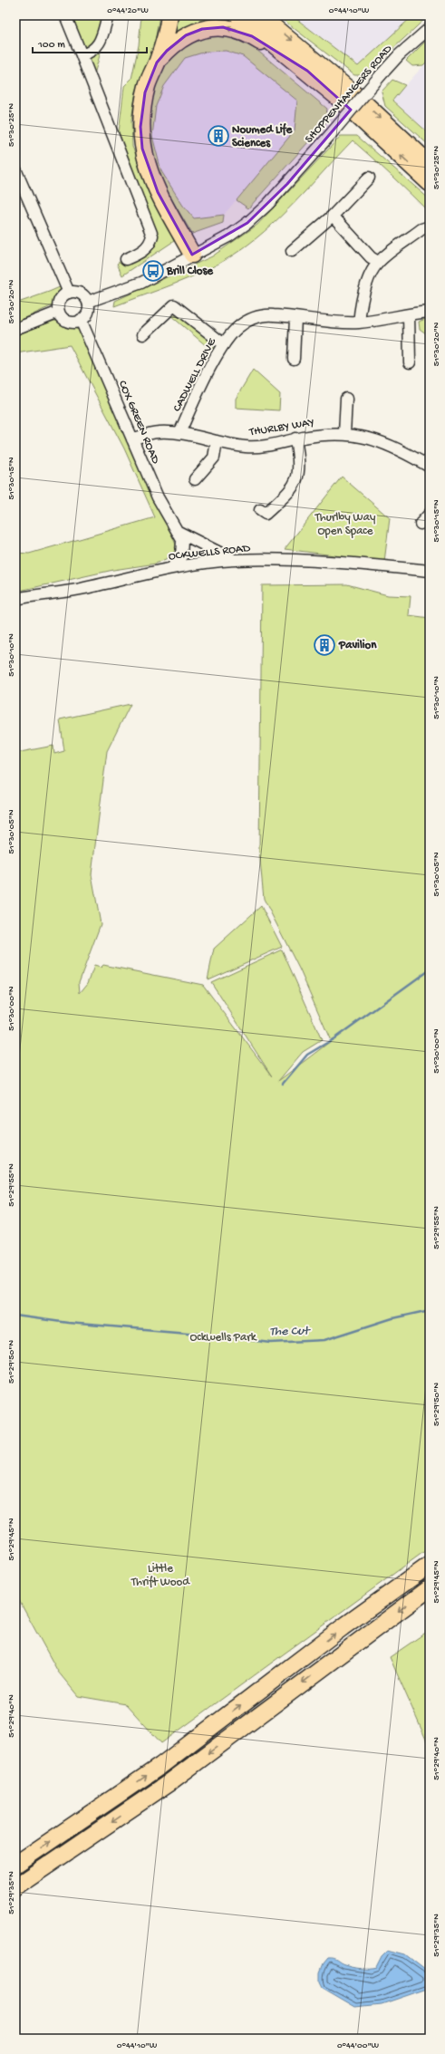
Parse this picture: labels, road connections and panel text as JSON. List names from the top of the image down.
{
  "streets": {
    "street": [
      "SHOPPENHANGERS ROAD",
      "CADWELL DRIVE",
      "COX GREEN ROAD",
      "THURLBY WAY",
      "OCKWELLS ROAD"
    ]
  },
  "crossings": [
    ["SHOPPENHANGERS ROAD", "COX GREEN ROAD"],
    ["CADWELL DRIVE", "THURLBY WAY"],
    ["COX GREEN ROAD", "THURLBY WAY"],
    ["COX GREEN ROAD", "OCKWELLS ROAD"]
  ],
  "water": ["The Cut"],
  "parks": ["Thurlby Way Open Space", "Ockwells Park", "Little Thrift Wood"],
  "places": {
    "building": ["Noumed Life Sciences", "Pavilion"],
    "bus stop": ["Brill Close"]
  },
  "scale_bar": "100 m",
  "coordinates": [
    "0°44'20\"W",
    "0°44'10\"W",
    "51°30'25\"N",
    "51°30'20\"N",
    "51°30'15\"N",
    "51°30'10\"N",
    "51°30'05\"N",
    "51°30'00\"N",
    "51°29'55\"N",
    "51°29'50\"N",
    "51°29'45\"N",
    "51°29'40\"N",
    "51°29'35\"N",
    "0°44'00\"W"
  ]
}
